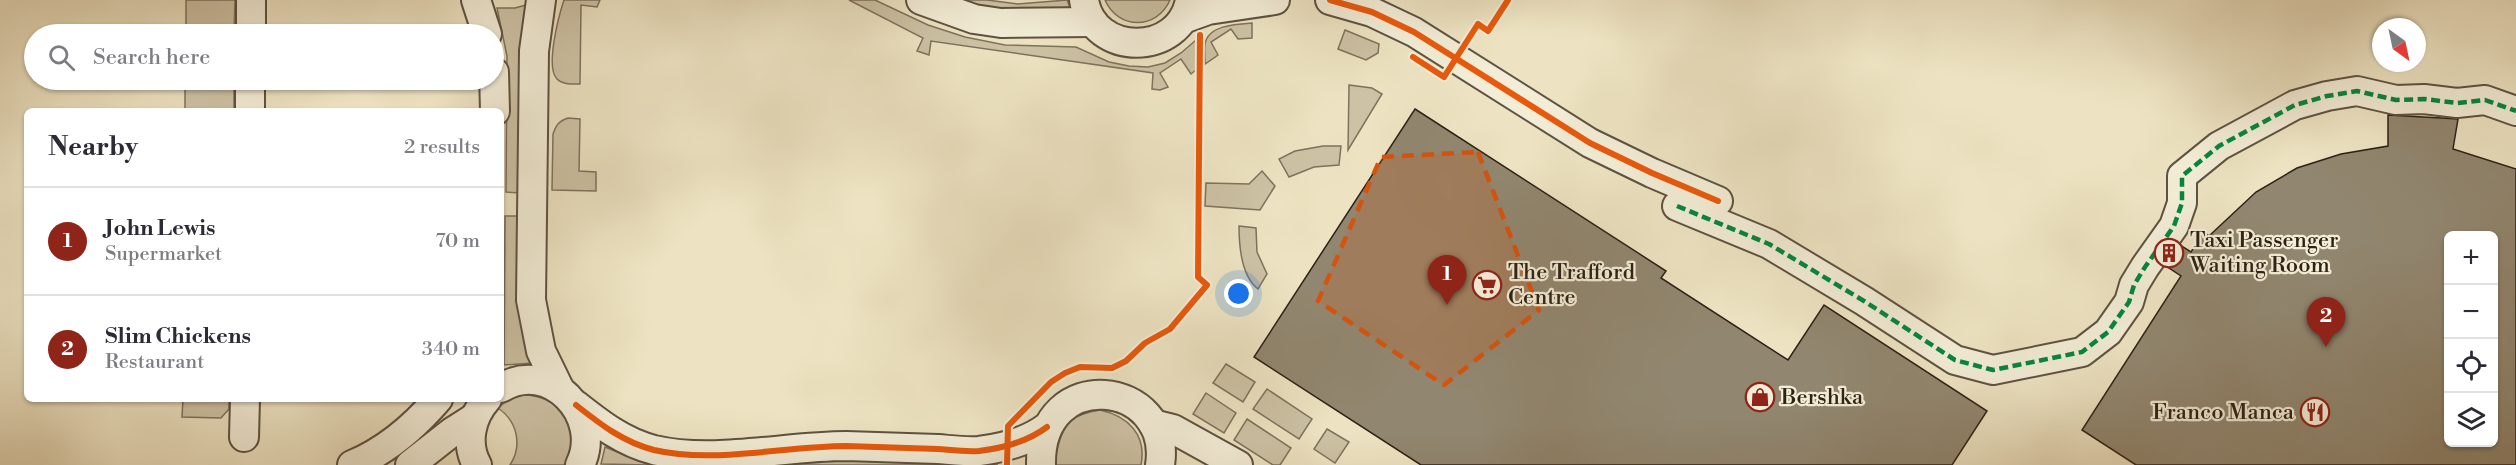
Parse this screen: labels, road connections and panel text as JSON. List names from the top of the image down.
{
  "places": {
    "building": ["Taxi Passenger Waiting Room"],
    "supermarket": ["The Trafford Centre"],
    "shop": ["Bershka"],
    "restaurant": ["Franco Manca"]
  },
  "north": "bottom right",
  "page": {
    "search": "Search here",
    "heading": ["Nearby", "2 results"],
    "list": [
      {
        "mark": "1",
        "name": "John Lewis",
        "note": "Supermarket",
        "value": "70 m"
      },
      {
        "mark": "2",
        "name": "Slim Chickens",
        "note": "Restaurant",
        "value": "340 m"
      }
    ],
    "map_buttons": ["+", "−"],
    "pins": ["1", "2"]
  }
}
